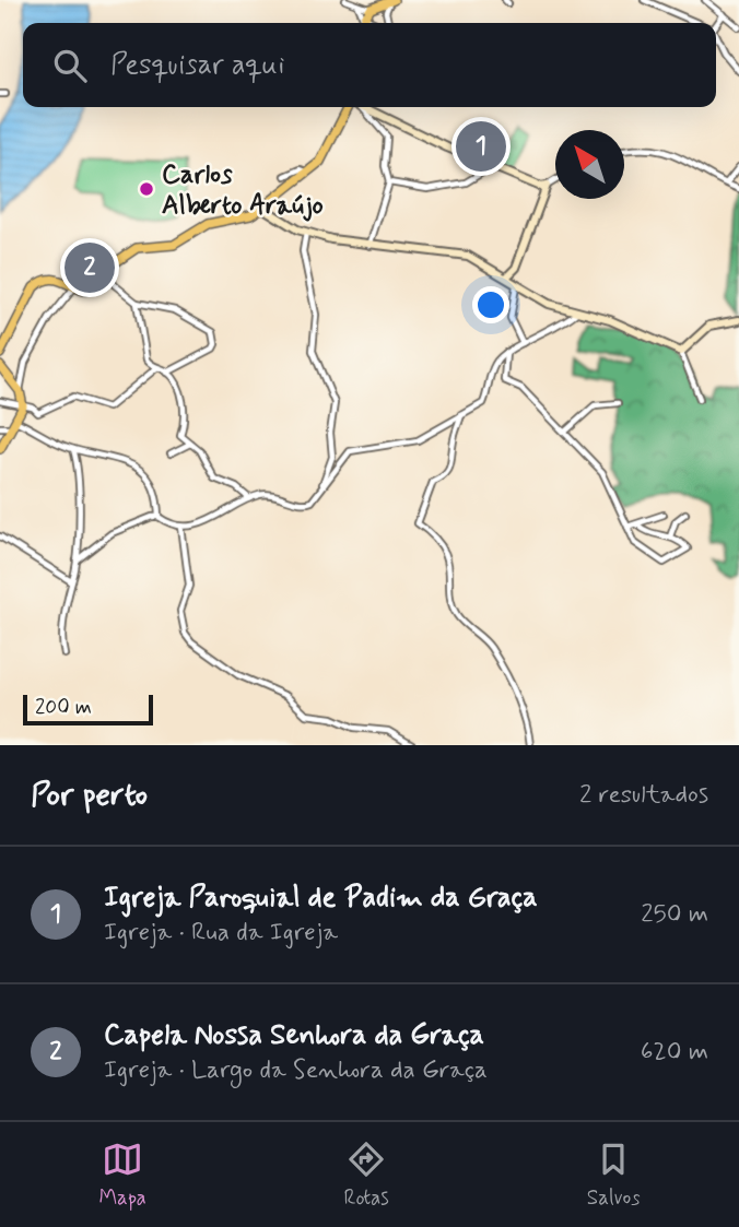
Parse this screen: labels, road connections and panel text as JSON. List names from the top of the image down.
{
  "places": ["Carlos Alberto Araújo"],
  "scale_bar": "200 m",
  "north": "top left",
  "page": {
    "search": "Pesquisar aqui",
    "pins": ["1", "2"],
    "scale": "200 m",
    "heading": ["Por perto", "2 resultados"],
    "list": [
      {
        "mark": "1",
        "name": "Igreja Paroquial de Padim da Graça",
        "note": "Igreja · Rua da Igreja",
        "value": "250 m"
      },
      {
        "mark": "2",
        "name": "Capela Nossa Senhora da Graça",
        "note": "Igreja · Largo da Senhora da Graça",
        "value": "620 m"
      }
    ],
    "nav": ["Mapa", "Rotas", "Salvos"]
  }
}
